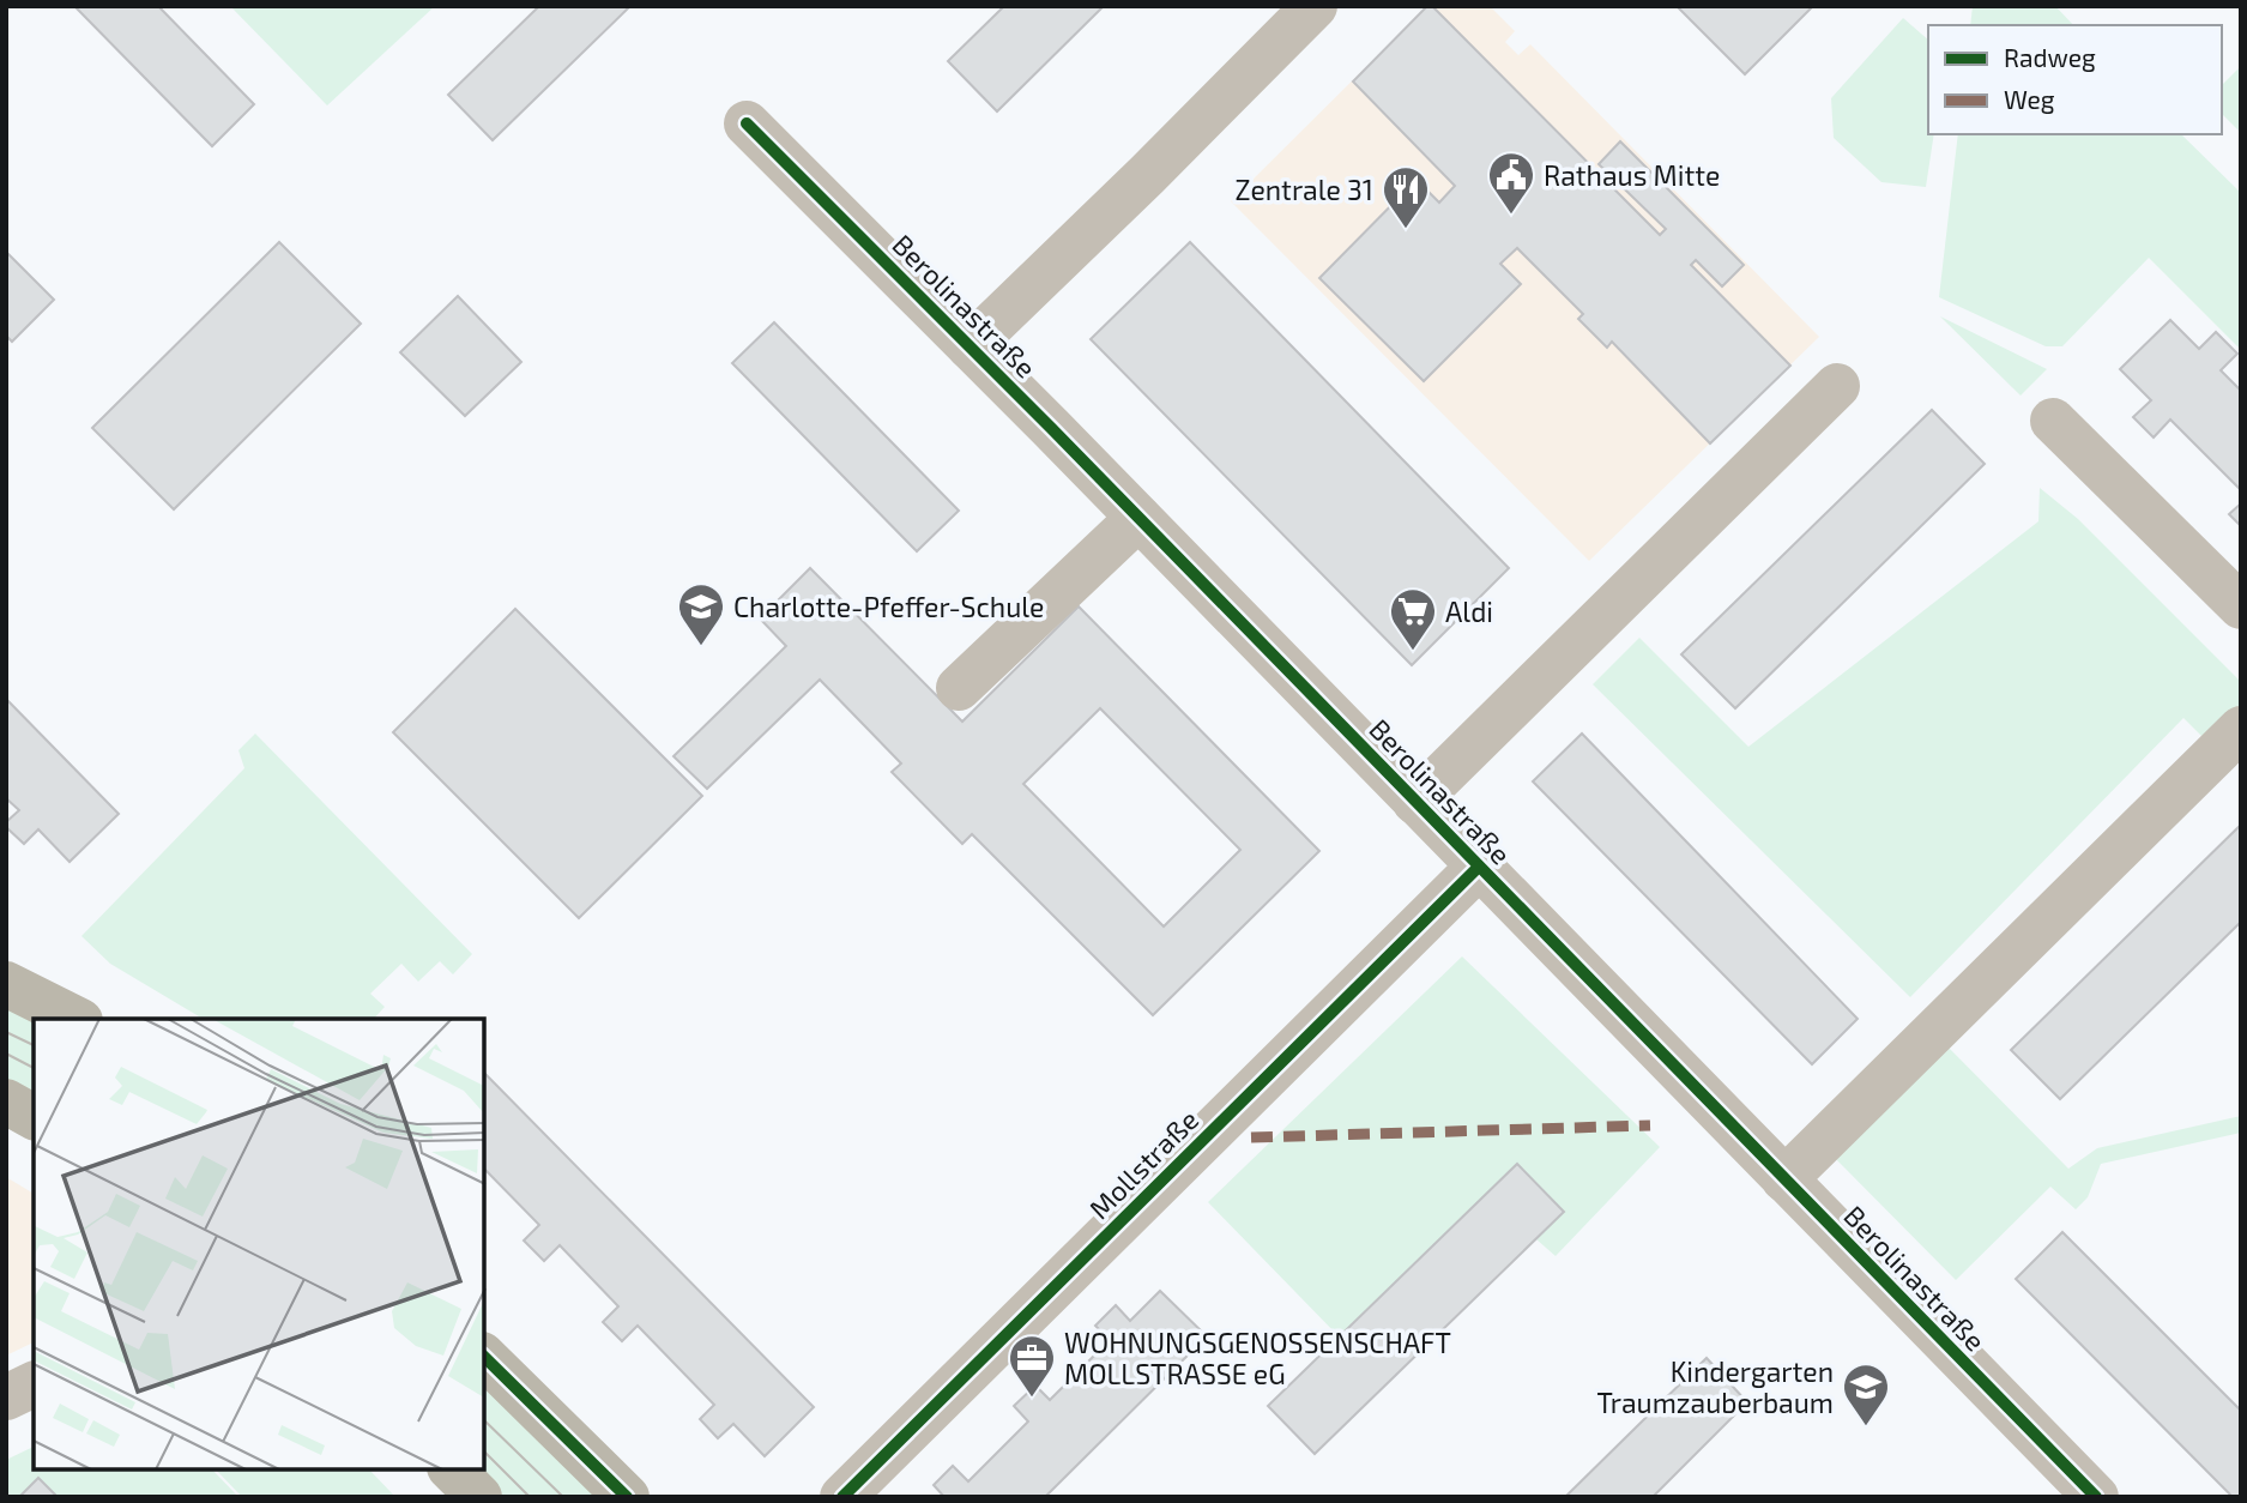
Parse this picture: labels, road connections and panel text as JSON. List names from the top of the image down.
{
  "streets": {
    "street": ["Berolinastraße", "Mollstraße"]
  },
  "crossings": [
    ["Berolinastraße", "Mollstraße"]
  ],
  "places": {
    "public building": ["Rathaus Mitte"],
    "restaurant": ["Zentrale 31"],
    "school or university": ["Charlotte-Pfeffer-Schule", "Kindergarten Traumzauberbaum"],
    "supermarket": ["Aldi"],
    "office": ["WOHNUNGSGENOSSENSCHAFT MOLLSTRASSE eG"]
  },
  "legend": ["Radweg", "Weg"]
}
